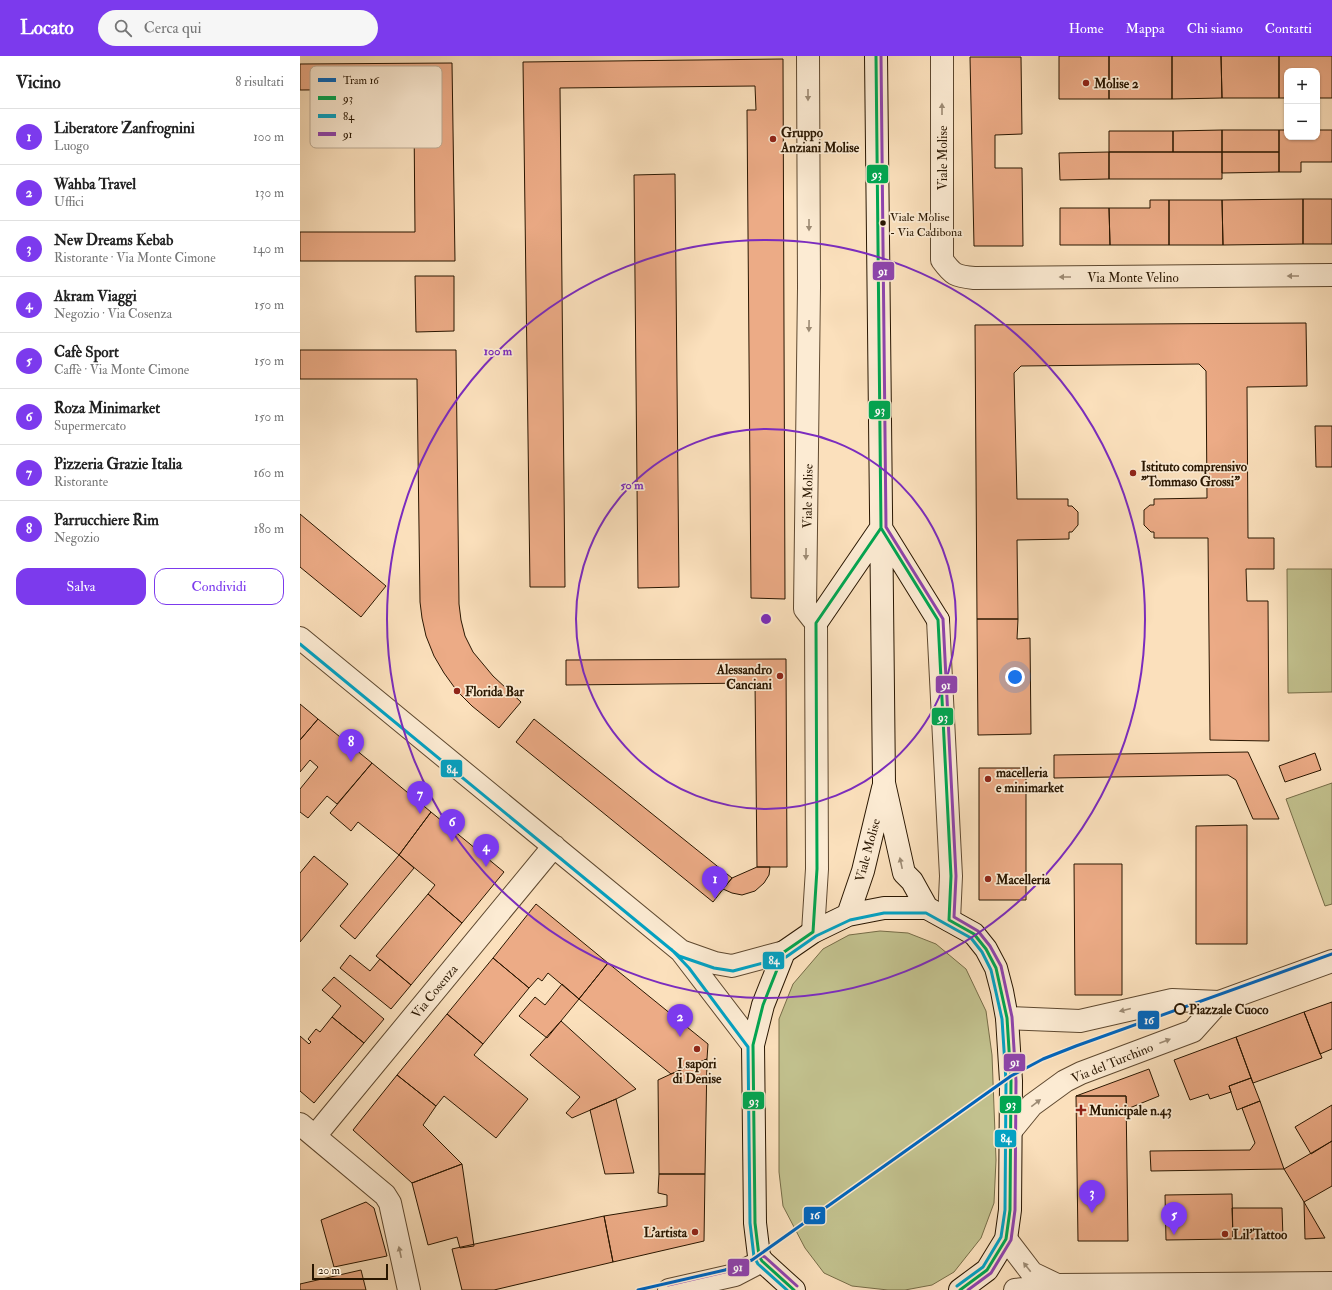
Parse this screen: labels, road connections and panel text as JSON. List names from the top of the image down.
{
  "streets": {
    "street": [
      "Viale Molise",
      "Via Monte Velino",
      "Via Cosenza",
      "Via del Turchino"
    ]
  },
  "crossings": [
    ["Viale Molise", "Via Monte Velino"]
  ],
  "one_way": ["Via Monte Velino"],
  "places": {
    "other": [
      "Molise 2",
      "Gruppo Anziani Molise",
      "Viale Molise - Via Cadibona",
      "Istituto comprensivo \"Tommaso Grossi\"",
      "Alessandro Canciani",
      "Florida Bar",
      "macelleria e minimarket",
      "Macelleria",
      "Piazzale Cuoco",
      "I sapori di Denise",
      "L'artista",
      "Lil'Tattoo"
    ],
    "health": ["Municipale n.43"]
  },
  "lines": [
    "transit line 93",
    "transit line 91",
    "transit line 84",
    "tram line 16"
  ],
  "legend": [
    "Tram 16",
    "93",
    "84",
    "91"
  ],
  "scale_bar": "20 m",
  "page": {
    "header": "Locato",
    "search": "Cerca qui",
    "nav": [
      "Home",
      "Mappa",
      "Chi siamo",
      "Contatti"
    ],
    "heading": ["Vicino", "8 risultati"],
    "map_buttons": ["+", "−"],
    "list": [
      {
        "mark": "1",
        "name": "Liberatore Zanfrognini",
        "note": "Luogo",
        "value": "100 m"
      },
      {
        "mark": "2",
        "name": "Wahba Travel",
        "note": "Uffici",
        "value": "130 m"
      },
      {
        "mark": "3",
        "name": "New Dreams Kebab",
        "note": "Ristorante · Via Monte Cimone",
        "value": "140 m"
      },
      {
        "mark": "4",
        "name": "Akram Viaggi",
        "note": "Negozio · Via Cosenza",
        "value": "150 m"
      },
      {
        "mark": "5",
        "name": "Cafè Sport",
        "note": "Caffè · Via Monte Cimone",
        "value": "150 m"
      },
      {
        "mark": "6",
        "name": "Roza Minimarket",
        "note": "Supermercato",
        "value": "150 m"
      },
      {
        "mark": "7",
        "name": "Pizzeria Grazie Italia",
        "note": "Ristorante",
        "value": "160 m"
      },
      {
        "mark": "8",
        "name": "Parrucchiere Rim",
        "note": "Negozio",
        "value": "180 m"
      }
    ],
    "buttons": ["Salva", "Condividi"],
    "pins": [
      "8",
      "7",
      "6",
      "4",
      "1",
      "2",
      "3",
      "5"
    ],
    "scale": "20 m"
  },
  "rings": ["100 m", "50 m"]
}
